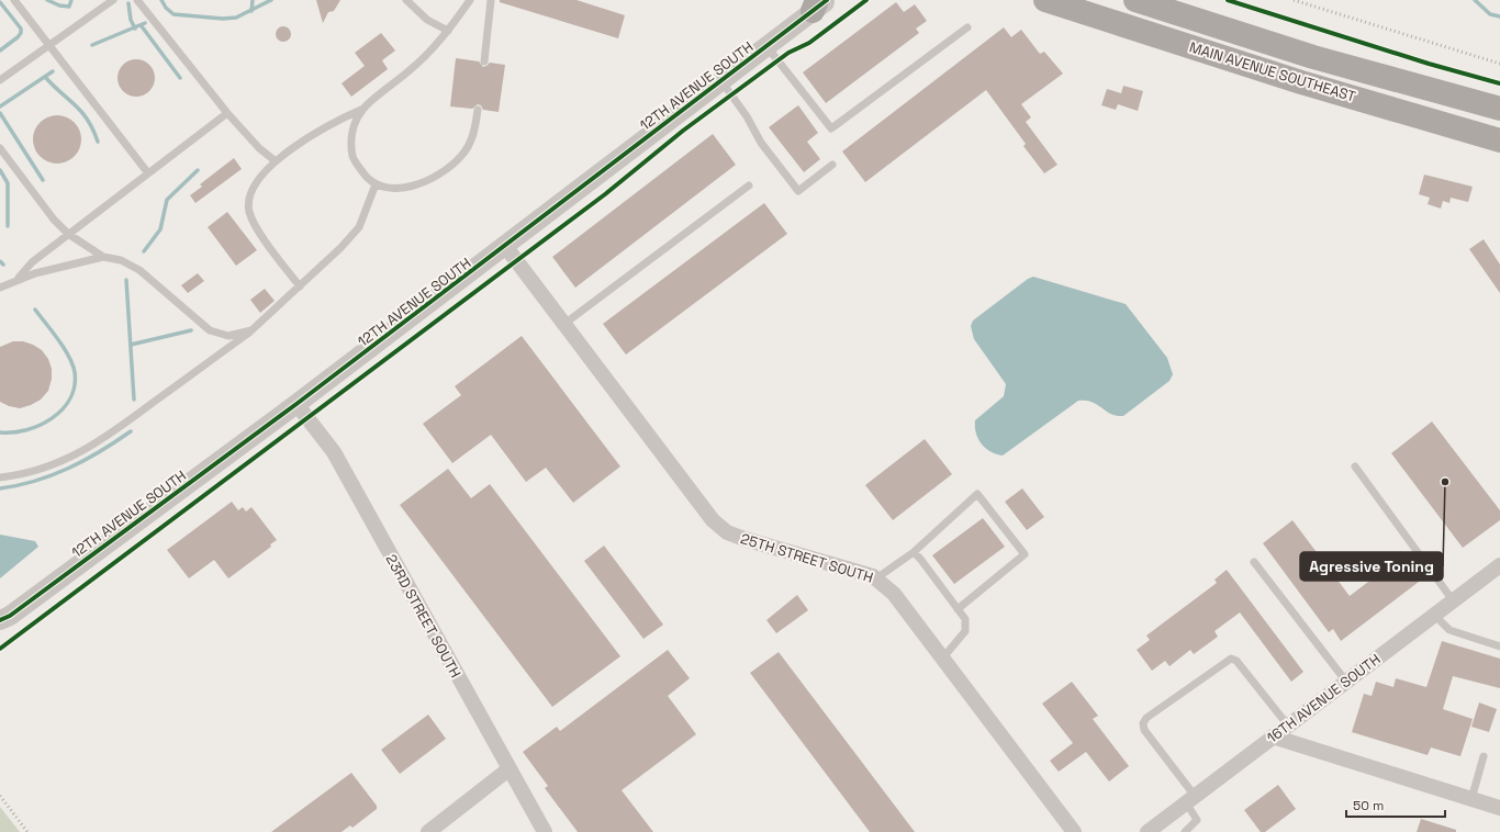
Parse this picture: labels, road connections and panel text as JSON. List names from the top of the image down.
{
  "streets": {
    "main road": ["MAIN AVENUE SOUTHEAST"],
    "street": [
      "12TH AVENUE SOUTH",
      "25TH STREET SOUTH",
      "23RD STREET SOUTH",
      "16TH AVENUE SOUTH"
    ]
  },
  "crossings": [
    ["12TH AVENUE SOUTH", "25TH STREET SOUTH"],
    ["12TH AVENUE SOUTH", "23RD STREET SOUTH"]
  ],
  "places": ["Agressive Toning"],
  "scale_bar": "50 m"
}
